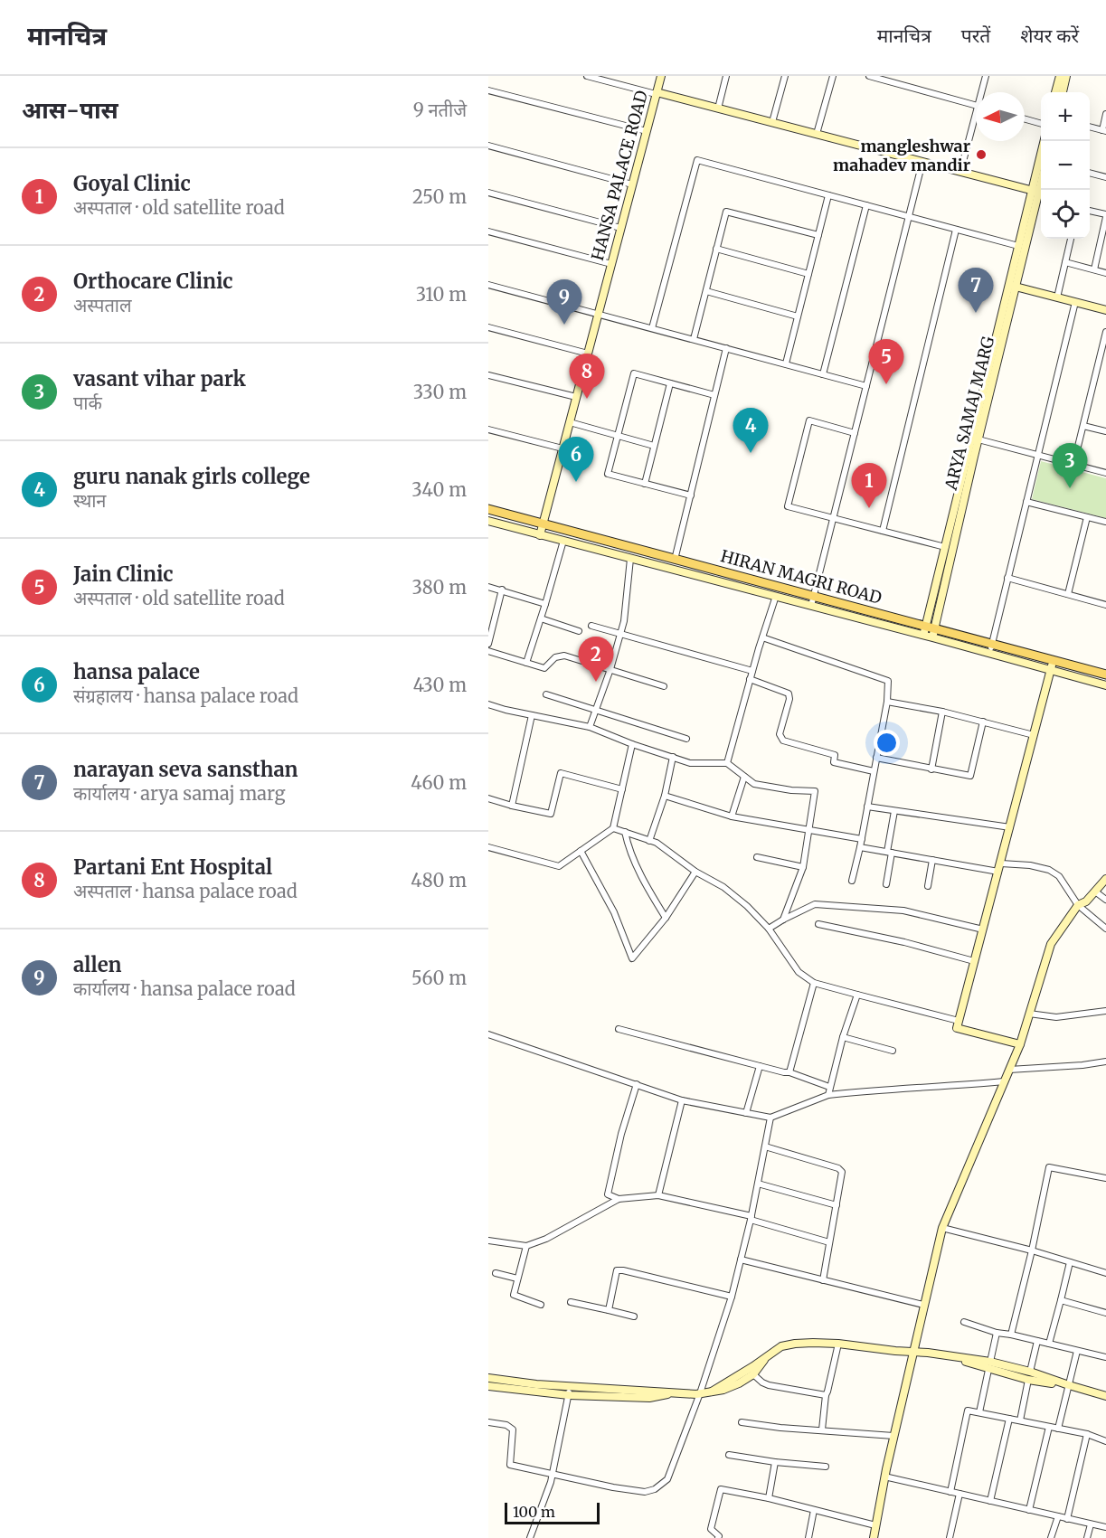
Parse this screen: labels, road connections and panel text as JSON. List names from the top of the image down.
{
  "streets": {
    "main road": ["HIRAN MAGRI ROAD"],
    "street": ["HANSA PALACE ROAD", "ARYA SAMAJ MARG"]
  },
  "crossings": [
    ["HANSA PALACE ROAD", "HIRAN MAGRI ROAD"],
    ["ARYA SAMAJ MARG", "HIRAN MAGRI ROAD"]
  ],
  "places": ["mangleshwar mahadev mandir"],
  "scale_bar": "100 m",
  "north": "left",
  "page": {
    "header": "मानचित्र",
    "nav": ["मानचित्र", "परतें", "शेयर करें"],
    "heading": ["आस-पास", "9 नतीजे"],
    "map_buttons": ["+", "−"],
    "list": [
      {
        "mark": "1",
        "name": "Goyal Clinic",
        "note": "अस्पताल · old satellite road",
        "value": "250 m"
      },
      {
        "mark": "2",
        "name": "Orthocare Clinic",
        "note": "अस्पताल",
        "value": "310 m"
      },
      {
        "mark": "3",
        "name": "vasant vihar park",
        "note": "पार्क",
        "value": "330 m"
      },
      {
        "mark": "4",
        "name": "guru nanak girls college",
        "note": "स्थान",
        "value": "340 m"
      },
      {
        "mark": "5",
        "name": "Jain Clinic",
        "note": "अस्पताल · old satellite road",
        "value": "380 m"
      },
      {
        "mark": "6",
        "name": "hansa palace",
        "note": "संग्रहालय · hansa palace road",
        "value": "430 m"
      },
      {
        "mark": "7",
        "name": "narayan seva sansthan",
        "note": "कार्यालय · arya samaj marg",
        "value": "460 m"
      },
      {
        "mark": "8",
        "name": "Partani Ent Hospital",
        "note": "अस्पताल · hansa palace road",
        "value": "480 m"
      },
      {
        "mark": "9",
        "name": "allen",
        "note": "कार्यालय · hansa palace road",
        "value": "560 m"
      }
    ],
    "pins": [
      "7",
      "9",
      "5",
      "8",
      "4",
      "6",
      "3",
      "1",
      "2"
    ],
    "scale": "100 m"
  }
}
